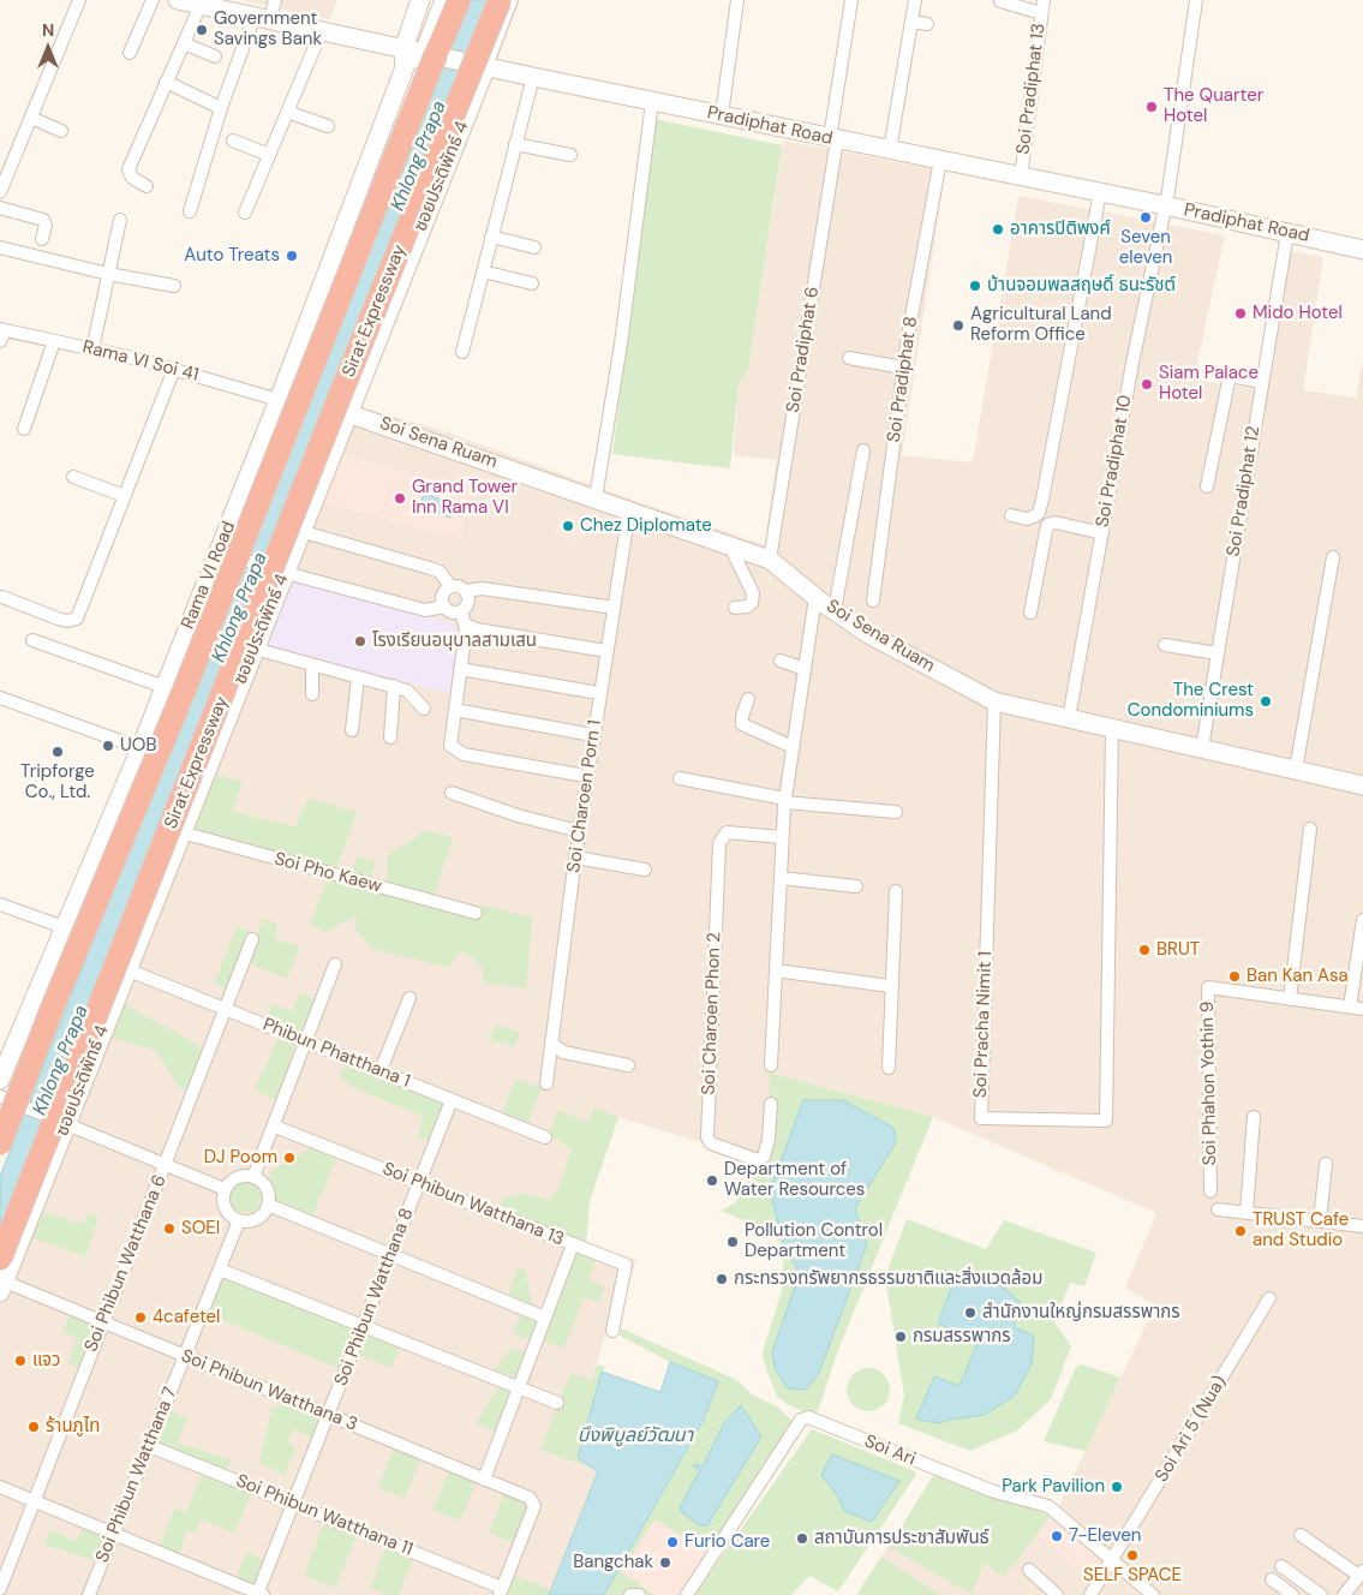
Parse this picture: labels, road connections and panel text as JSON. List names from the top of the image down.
{
  "streets": {
    "highway": ["Sirat Expressway"],
    "street": [
      "Soi Pradiphat 13",
      "Pradiphat Road",
      "ซอยประดิพัทธ์ 4",
      "Soi Pradiphat 6",
      "Rama VI Soi 41",
      "Soi Pradiphat 8",
      "Soi Sena Ruam",
      "Soi Pradiphat 10",
      "Soi Pradiphat 12",
      "Rama VI Road",
      "Soi Charoen Porn 1",
      "Soi Pho Kaew",
      "Soi Charoen Phon 2",
      "Soi Pracha Nimit 1",
      "Phibun Phatthana 1",
      "Soi Phahon Yothin 9",
      "Soi Phibun Watthana 13",
      "Soi Phibun Watthana 6",
      "Soi Phibun Watthana 8",
      "Soi Phibun Watthana 3",
      "Soi Ari 5 (Nua)",
      "Soi Ari",
      "Soi Phibun Watthana 7",
      "Soi Phibun Watthana 11"
    ]
  },
  "crossings": [
    ["Soi Pradiphat 13", "Pradiphat Road"],
    ["Pradiphat Road", "ซอยประดิพัทธ์ 4"],
    ["Pradiphat Road", "Soi Pradiphat 6"],
    ["Pradiphat Road", "Soi Pradiphat 8"],
    ["Pradiphat Road", "Soi Pradiphat 10"],
    ["Pradiphat Road", "Soi Pradiphat 12"],
    ["ซอยประดิพัทธ์ 4", "Soi Sena Ruam"],
    ["ซอยประดิพัทธ์ 4", "Soi Pho Kaew"],
    ["ซอยประดิพัทธ์ 4", "Phibun Phatthana 1"],
    ["ซอยประดิพัทธ์ 4", "Soi Phibun Watthana 3"],
    ["Soi Pradiphat 6", "Soi Sena Ruam"],
    ["Rama VI Soi 41", "Rama VI Road"],
    ["Soi Sena Ruam", "Soi Pradiphat 10"],
    ["Soi Sena Ruam", "Soi Pradiphat 12"],
    ["Soi Sena Ruam", "Soi Charoen Porn 1"],
    ["Soi Sena Ruam", "Soi Pracha Nimit 1"],
    ["Phibun Phatthana 1", "Soi Phibun Watthana 6"],
    ["Phibun Phatthana 1", "Soi Phibun Watthana 8"],
    ["Soi Phibun Watthana 13", "Soi Phibun Watthana 8"],
    ["Soi Phibun Watthana 13", "Soi Phibun Watthana 3"],
    ["Soi Phibun Watthana 6", "Soi Phibun Watthana 3"],
    ["Soi Phibun Watthana 8", "Soi Phibun Watthana 3"],
    ["Soi Phibun Watthana 8", "Soi Phibun Watthana 11"],
    ["Soi Phibun Watthana 3", "Soi Phibun Watthana 7"],
    ["Soi Phibun Watthana 3", "Soi Phibun Watthana 11"],
    ["Soi Ari 5 (Nua)", "Soi Ari"],
    ["Soi Phibun Watthana 7", "Soi Phibun Watthana 11"]
  ],
  "water": ["Khlong Prapa", "บึงพิบูลย์วัฒนา"],
  "places": [
    "Government Savings Bank",
    "The Quarter Hotel",
    "Seven eleven",
    "อาคารปิติพงศ์",
    "Auto Treats",
    "บ้านจอมพลสฤษดิ์ ธนะรัชต์",
    "Mido Hotel",
    "Agricultural Land Reform Office",
    "Siam Palace Hotel",
    "Grand Tower Inn Rama VI",
    "Chez Diplomate",
    "โรงเรียนอนุบาลสามเสน",
    "The Crest Condominiums",
    "UOB",
    "Tripforge Co., Ltd.",
    "BRUT",
    "Ban Kan Asa",
    "DJ Poom",
    "Department of Water Resources",
    "SOEI",
    "TRUST Cafe and Studio",
    "Pollution Control Department",
    "กระทรวงทรัพยากรธรรมชาติและสิ่งแวดล้อม",
    "สำนักงานใหญ่กรมสรรพากร",
    "4cafetel",
    "กรมสรรพากร",
    "แจว",
    "ร้านภูไท",
    "Park Pavilion",
    "7-Eleven",
    "สถาบันการประชาสัมพันธ์",
    "Furio Care",
    "SELF SPACE",
    "Bangchak"
  ],
  "north": "top"
}
